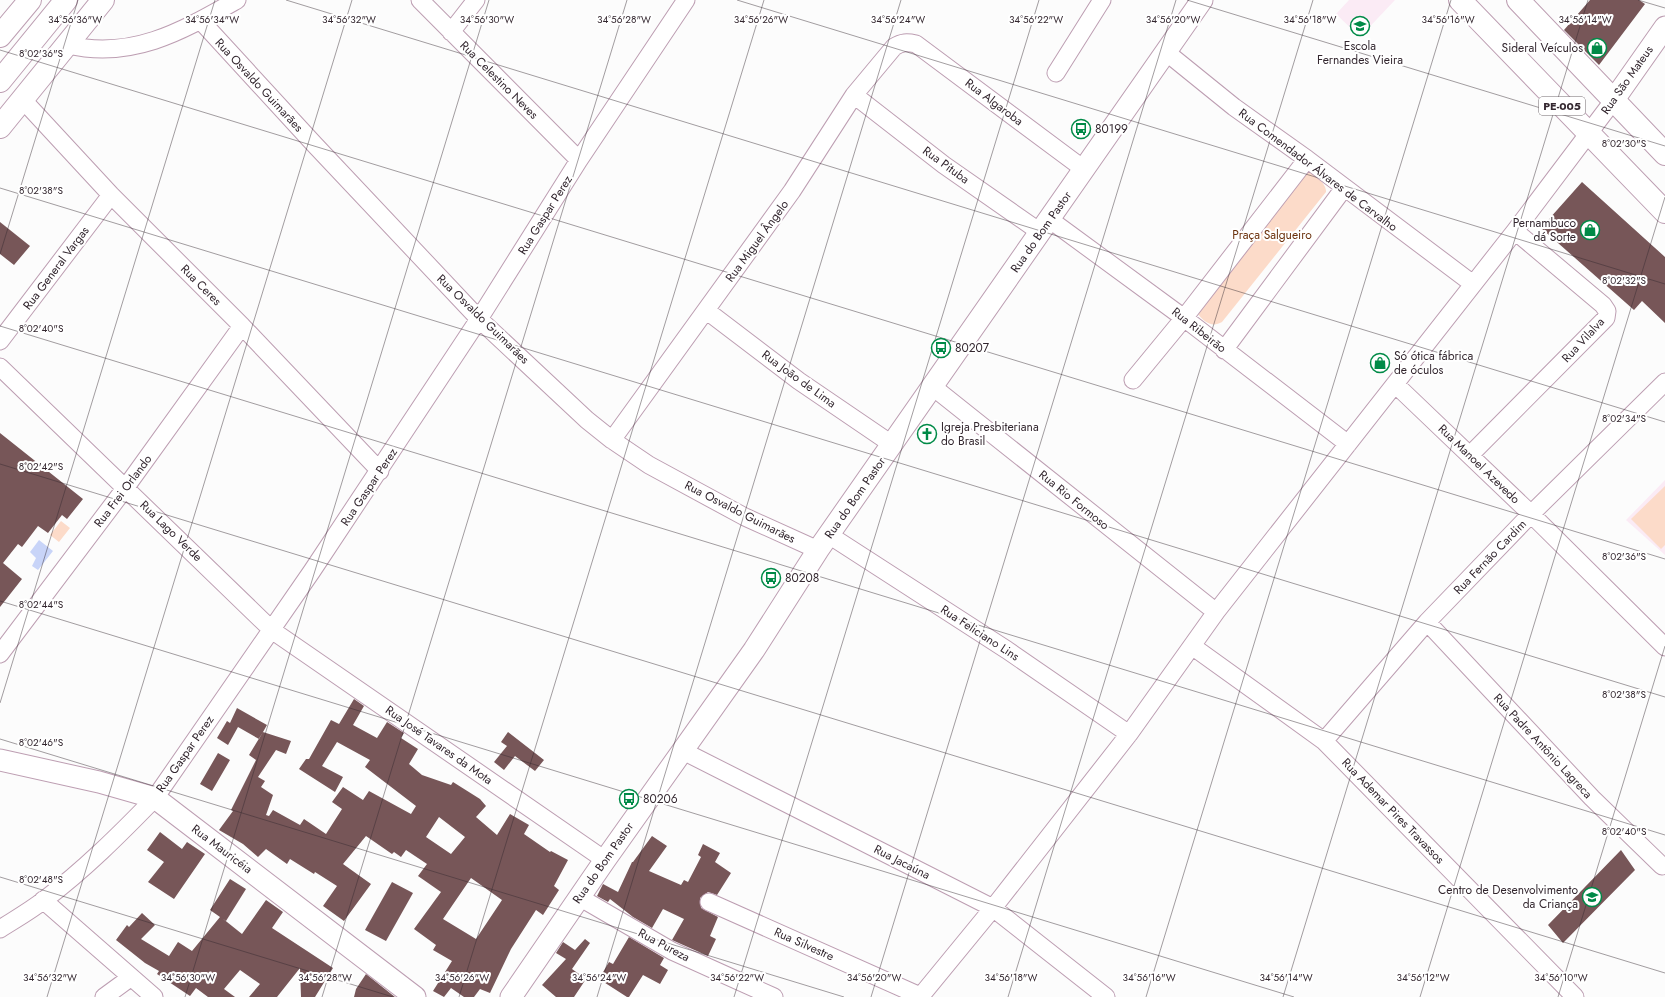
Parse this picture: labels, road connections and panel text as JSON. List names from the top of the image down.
{
  "streets": {
    "main road": ["PE-005"],
    "street": [
      "Rua Celestino Neves",
      "Rua São Mateus",
      "Rua Osvaldo Guimarães",
      "Rua Algaroba",
      "Rua Pituba",
      "Rua Comendador Álvares de Carvalho",
      "Rua Gaspar Perez",
      "Rua do Bom Pastor",
      "Rua Miguel Ângelo",
      "Rua General Vargas",
      "Rua Ceres",
      "Rua Ribeirão",
      "Rua Vilalva",
      "Rua João de Lima",
      "Rua Manoel Azevedo",
      "Rua Frei Orlando",
      "Rua Rio Formoso",
      "Rua Lago Verde",
      "Rua Fernão Cardim",
      "Rua Feliciano Lins",
      "Rua José Tavares da Mota",
      "Rua Padre Antônio Lagreca",
      "Rua Ademar Pires Travassos",
      "Rua Mauricéia",
      "Rua Jacaúna",
      "Rua Silvestre",
      "Rua Pureza"
    ]
  },
  "crossings": [
    ["Rua Celestino Neves", "Rua Gaspar Perez"],
    ["Rua São Mateus", "PE-005"],
    ["Rua São Mateus", "Rua Comendador Álvares de Carvalho"],
    ["Rua São Mateus", "Rua Ribeirão"],
    ["Rua São Mateus", "Rua Vilalva"],
    ["Rua São Mateus", "Rua Manoel Azevedo"],
    ["Rua São Mateus", "Rua Rio Formoso"],
    ["Rua São Mateus", "Rua Feliciano Lins"],
    ["Rua São Mateus", "Rua Ademar Pires Travassos"],
    ["Rua São Mateus", "Rua Jacaúna"],
    ["Rua São Mateus", "Rua Silvestre"],
    ["Rua Osvaldo Guimarães", "Rua Gaspar Perez"],
    ["Rua Osvaldo Guimarães", "Rua do Bom Pastor"],
    ["Rua Osvaldo Guimarães", "Rua Miguel Ângelo"],
    ["Rua Osvaldo Guimarães", "Rua Feliciano Lins"],
    ["Rua Algaroba", "Rua do Bom Pastor"],
    ["Rua Algaroba", "Rua Miguel Ângelo"],
    ["Rua Pituba", "Rua do Bom Pastor"],
    ["Rua Pituba", "Rua Miguel Ângelo"],
    ["Rua Pituba", "Rua Ribeirão"],
    ["Rua Comendador Álvares de Carvalho", "Rua do Bom Pastor"],
    ["Rua Gaspar Perez", "Rua Ceres"],
    ["Rua Gaspar Perez", "Rua Lago Verde"],
    ["Rua Gaspar Perez", "Rua José Tavares da Mota"],
    ["Rua Gaspar Perez", "Rua Mauricéia"],
    ["Rua do Bom Pastor", "Rua Ribeirão"],
    ["Rua do Bom Pastor", "Rua João de Lima"],
    ["Rua do Bom Pastor", "Rua Rio Formoso"],
    ["Rua do Bom Pastor", "Rua Feliciano Lins"],
    ["Rua do Bom Pastor", "Rua José Tavares da Mota"],
    ["Rua do Bom Pastor", "Rua Jacaúna"],
    ["Rua do Bom Pastor", "Rua Pureza"],
    ["Rua Miguel Ângelo", "Rua João de Lima"],
    ["Rua General Vargas", "Rua Ceres"],
    ["Rua Ceres", "Rua Frei Orlando"],
    ["Rua Vilalva", "Rua Manoel Azevedo"],
    ["Rua Manoel Azevedo", "Rua Fernão Cardim"],
    ["Rua Frei Orlando", "Rua Lago Verde"],
    ["Rua Lago Verde", "Rua José Tavares da Mota"],
    ["Rua Fernão Cardim", "Rua Padre Antônio Lagreca"],
    ["Rua Fernão Cardim", "Rua Ademar Pires Travassos"]
  ],
  "parks": ["Praça Salgueiro"],
  "places": {
    "school or university": ["Escola Fernandes Vieira", "Centro de Desenvolvimento da Criança"],
    "shop": ["Sideral Veículos", "Pernambuco dá Sorte", "Só ótica fábrica de óculos"],
    "bus stop": [
      "80199",
      "80207",
      "80208",
      "80206"
    ],
    "church": ["Igreja Presbiteriana do Brasil"]
  },
  "coordinates": [
    "34°56'36\"W",
    "34°56'34\"W",
    "34°56'32\"W",
    "34°56'30\"W",
    "34°56'28\"W",
    "34°56'26\"W",
    "34°56'24\"W",
    "34°56'22\"W",
    "34°56'20\"W",
    "34°56'18\"W",
    "34°56'16\"W",
    "34°56'14\"W",
    "8°02'36\"S",
    "8°02'30\"S",
    "8°02'38\"S",
    "8°02'32\"S",
    "8°02'40\"S",
    "8°02'34\"S",
    "8°02'42\"S",
    "8°02'44\"S",
    "8°02'46\"S",
    "8°02'48\"S",
    "34°56'12\"W",
    "34°56'10\"W"
  ]
}
